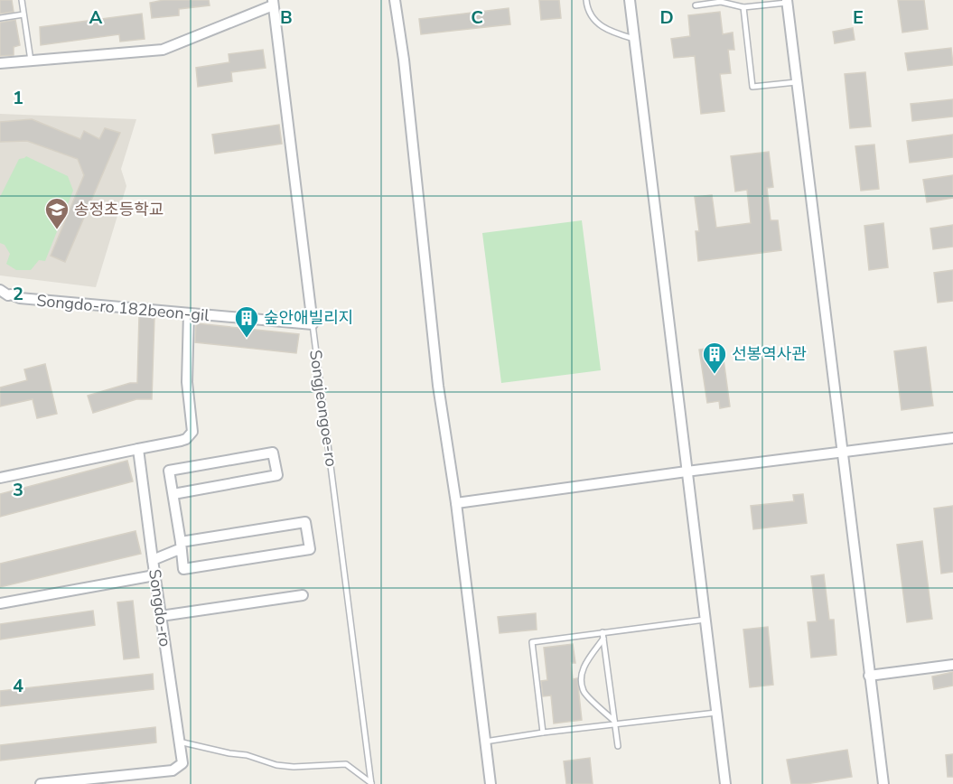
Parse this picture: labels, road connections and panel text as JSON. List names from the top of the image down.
{
  "streets": {
    "street": ["Songdo-ro 182beon-gil", "Songjeongoe-ro", "Songdo-ro"]
  },
  "crossings": [
    ["Songdo-ro 182beon-gil", "Songjeongoe-ro"]
  ],
  "places": {
    "school or university": ["송정초등학교"],
    "building": ["숲안애빌리지", "선봉역사관"]
  },
  "grid": {
    "columns": [
      "A",
      "B",
      "C",
      "D",
      "E"
    ],
    "rows": [
      "1",
      "2",
      "3",
      "4"
    ]
  }
}
